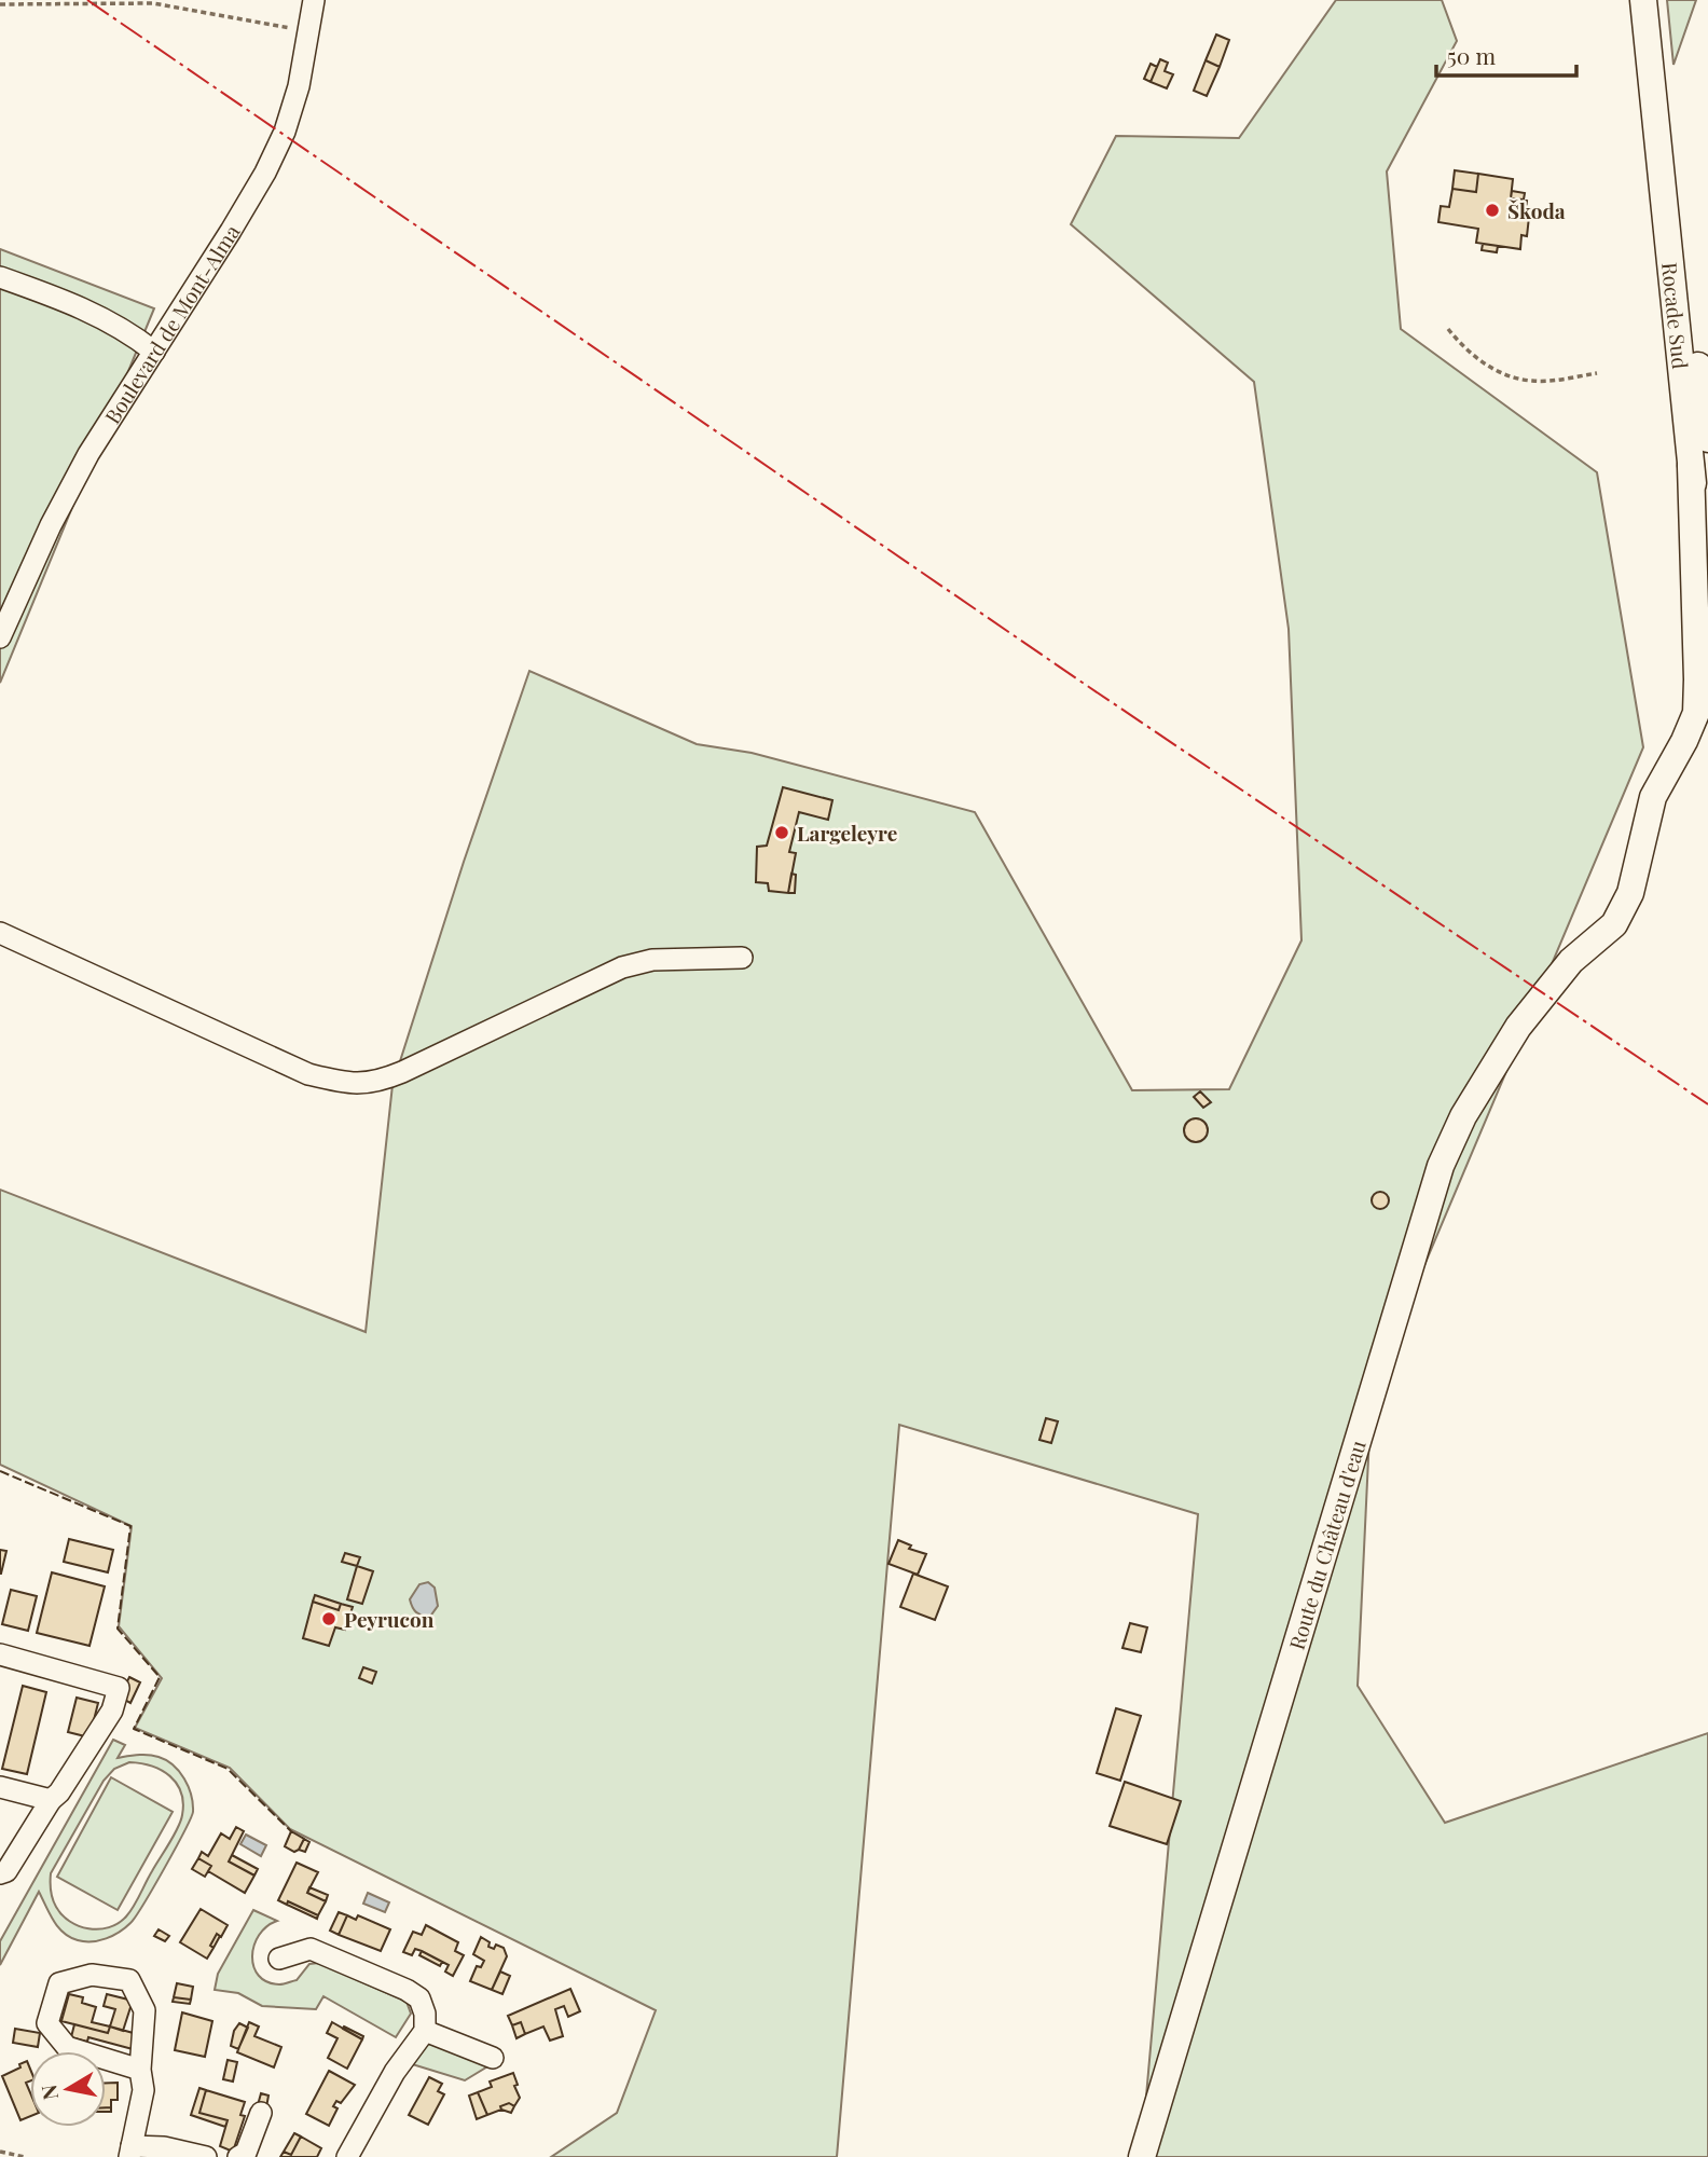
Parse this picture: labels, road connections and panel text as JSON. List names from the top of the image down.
{
  "streets": {
    "main road": ["Rocade Sud", "Route du Château d'eau"],
    "street": ["Boulevard de Mont-Alma"]
  },
  "crossings": [
    ["Rocade Sud", "Route du Château d'eau"]
  ],
  "places": ["Škoda", "Largeleyre", "Peyrucon"],
  "scale_bar": "50 m",
  "north": "left"
}
